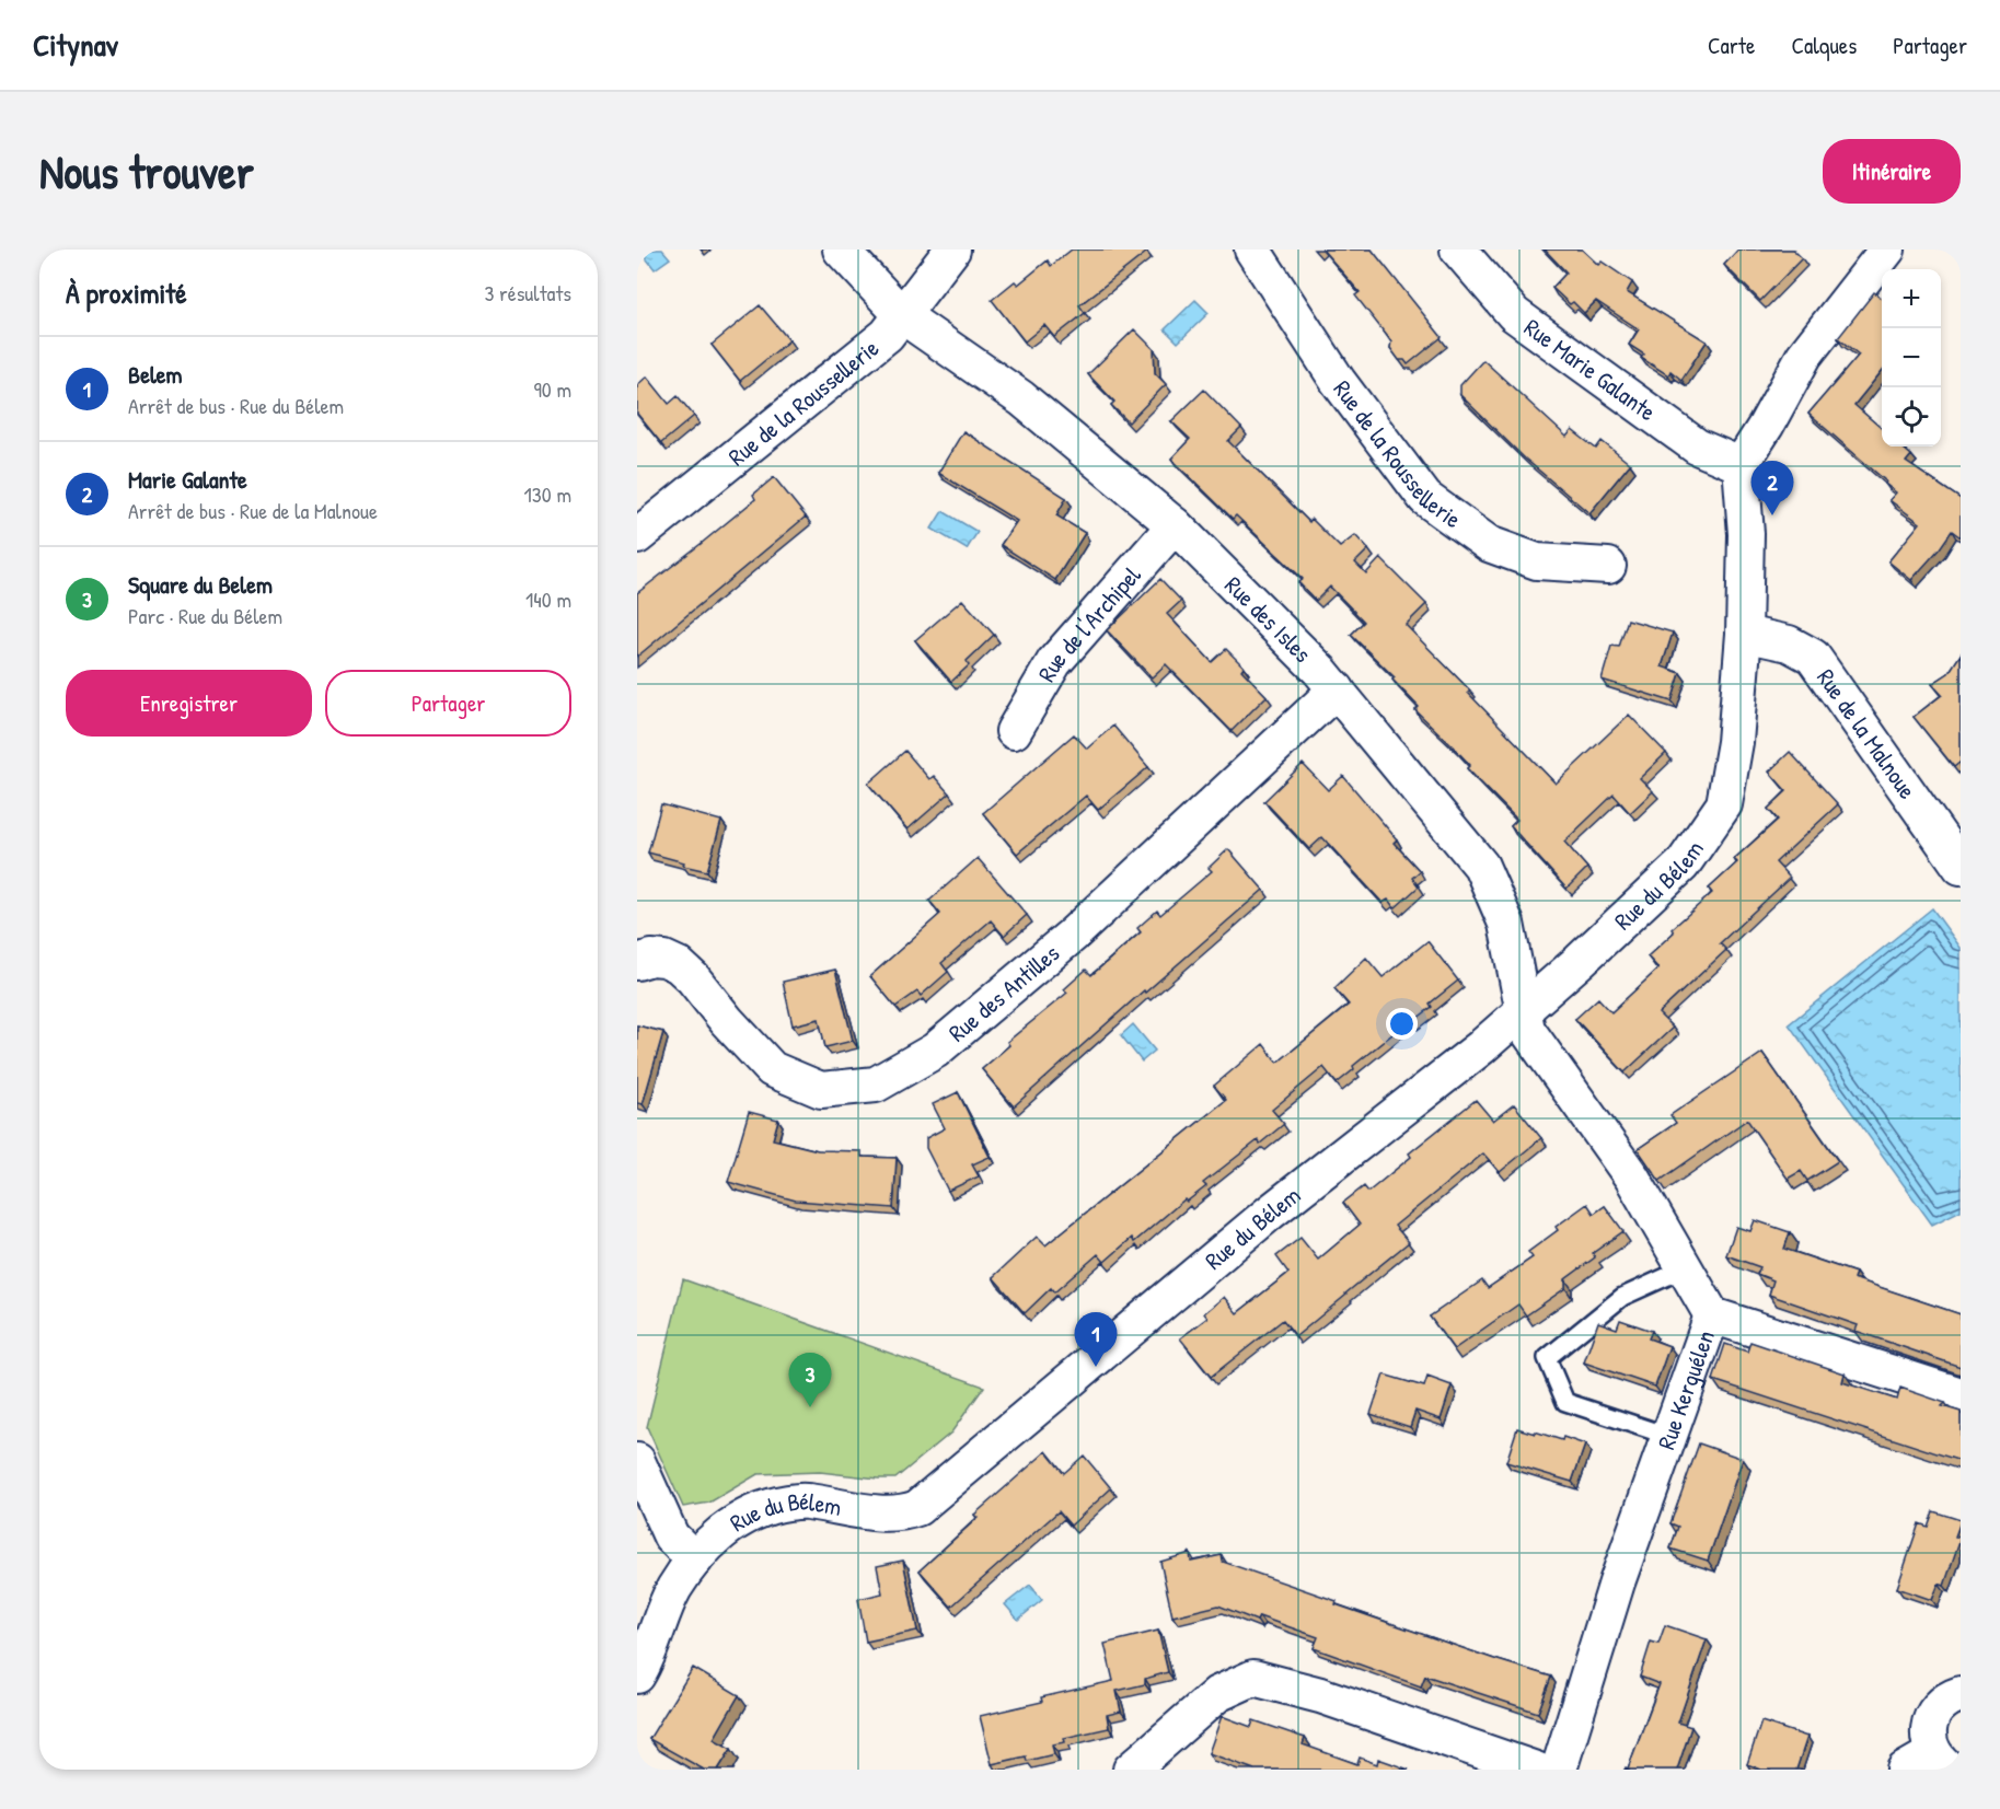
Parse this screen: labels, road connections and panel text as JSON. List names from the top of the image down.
{
  "streets": {
    "street": [
      "Rue Marie Galante",
      "Rue de la Roussellerie",
      "Rue des Isles",
      "Rue de l'Archipel",
      "Rue de la Malnoue",
      "Rue du Bélem",
      "Rue des Antilles",
      "Rue Kerguélen"
    ]
  },
  "crossings": [
    ["Rue de la Roussellerie", "Rue des Isles"],
    ["Rue des Isles", "Rue de l'Archipel"],
    ["Rue des Isles", "Rue du Bélem"],
    ["Rue des Isles", "Rue des Antilles"],
    ["Rue des Isles", "Rue Kerguélen"],
    ["Rue de la Malnoue", "Rue du Bélem"],
    ["Rue du Bélem", "Rue Kerguélen"]
  ],
  "page": {
    "header": "Citynav",
    "nav": ["Carte", "Calques", "Partager"],
    "buttons": [
      "Itinéraire",
      ["Enregistrer", "Partager"]
    ],
    "title": "Nous trouver",
    "heading": ["À proximité", "3 résultats"],
    "map_buttons": ["+", "−"],
    "list": [
      {
        "mark": "1",
        "name": "Belem",
        "note": "Arrêt de bus · Rue du Bélem",
        "value": "90 m"
      },
      {
        "mark": "2",
        "name": "Marie Galante",
        "note": "Arrêt de bus · Rue de la Malnoue",
        "value": "130 m"
      },
      {
        "mark": "3",
        "name": "Square du Belem",
        "note": "Parc · Rue du Bélem",
        "value": "140 m"
      }
    ],
    "pins": ["2", "1", "3"]
  }
}
